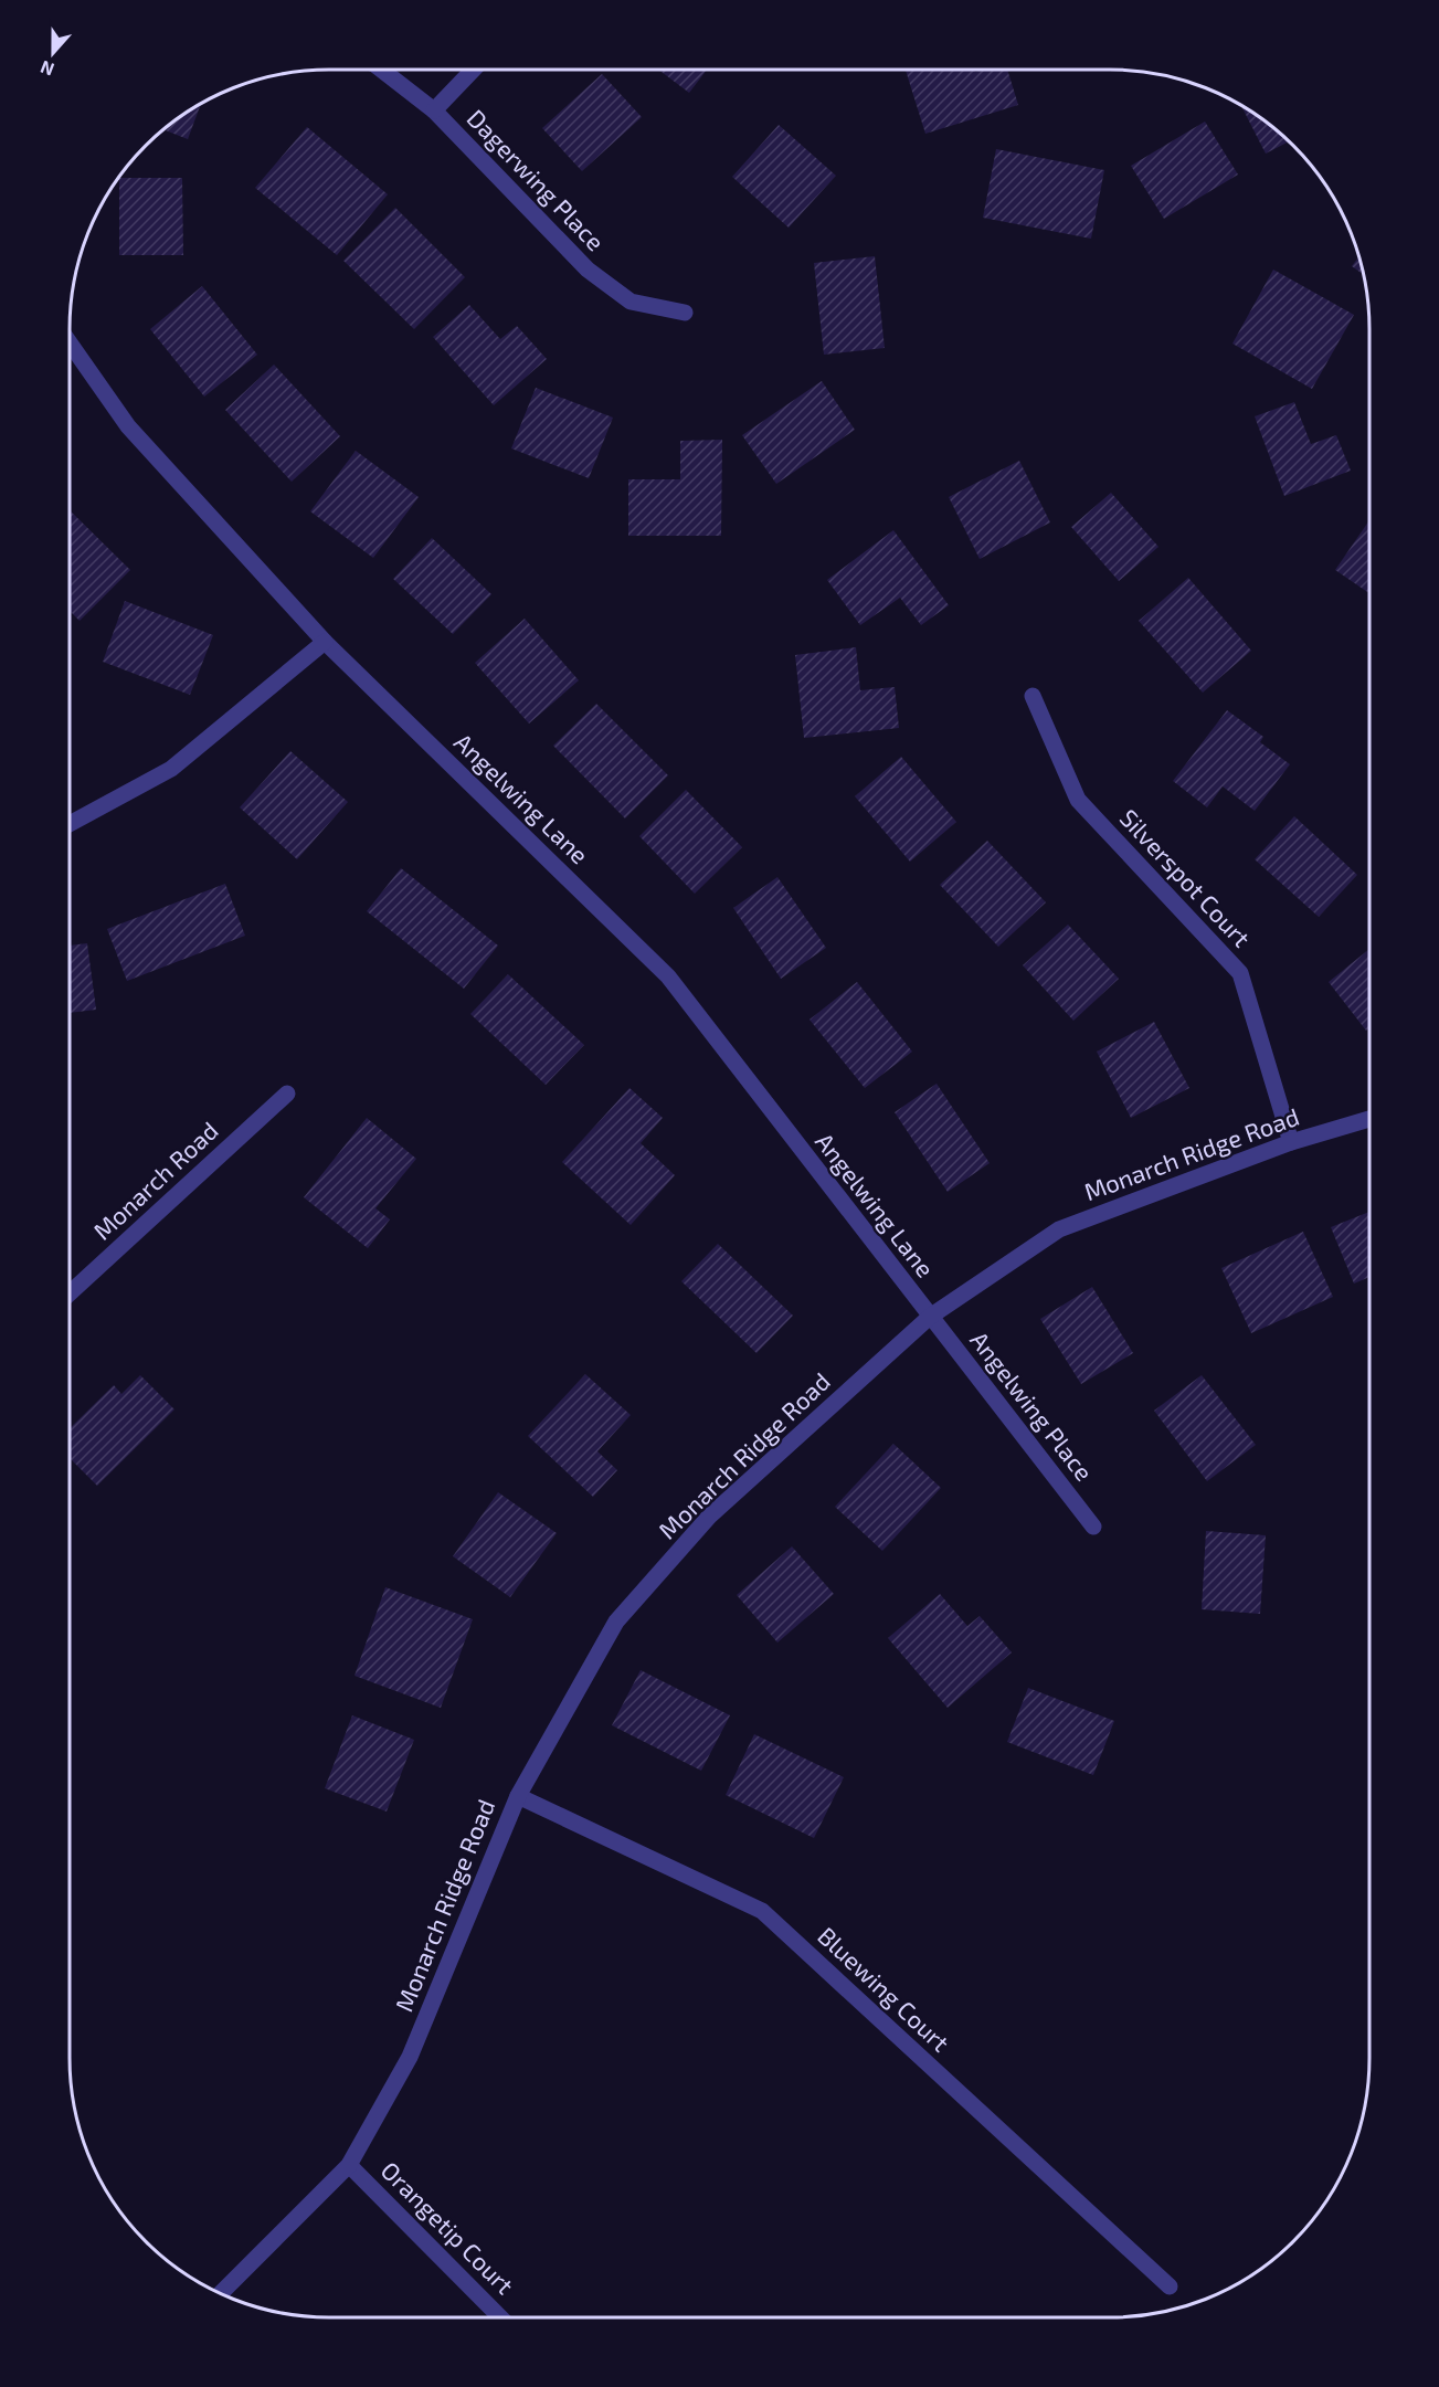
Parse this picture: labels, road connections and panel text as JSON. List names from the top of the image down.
{
  "streets": {
    "street": [
      "Dagerwing Place",
      "Angelwing Lane",
      "Silverspot Court",
      "Monarch Ridge Road",
      "Monarch Road",
      "Angelwing Place",
      "Bluewing Court",
      "Orangetip Court"
    ]
  },
  "crossings": [
    ["Angelwing Lane", "Monarch Ridge Road"],
    ["Angelwing Lane", "Angelwing Place"],
    ["Silverspot Court", "Monarch Ridge Road"],
    ["Monarch Ridge Road", "Angelwing Place"],
    ["Monarch Ridge Road", "Bluewing Court"],
    ["Monarch Ridge Road", "Orangetip Court"]
  ],
  "north": "bottom"
}
